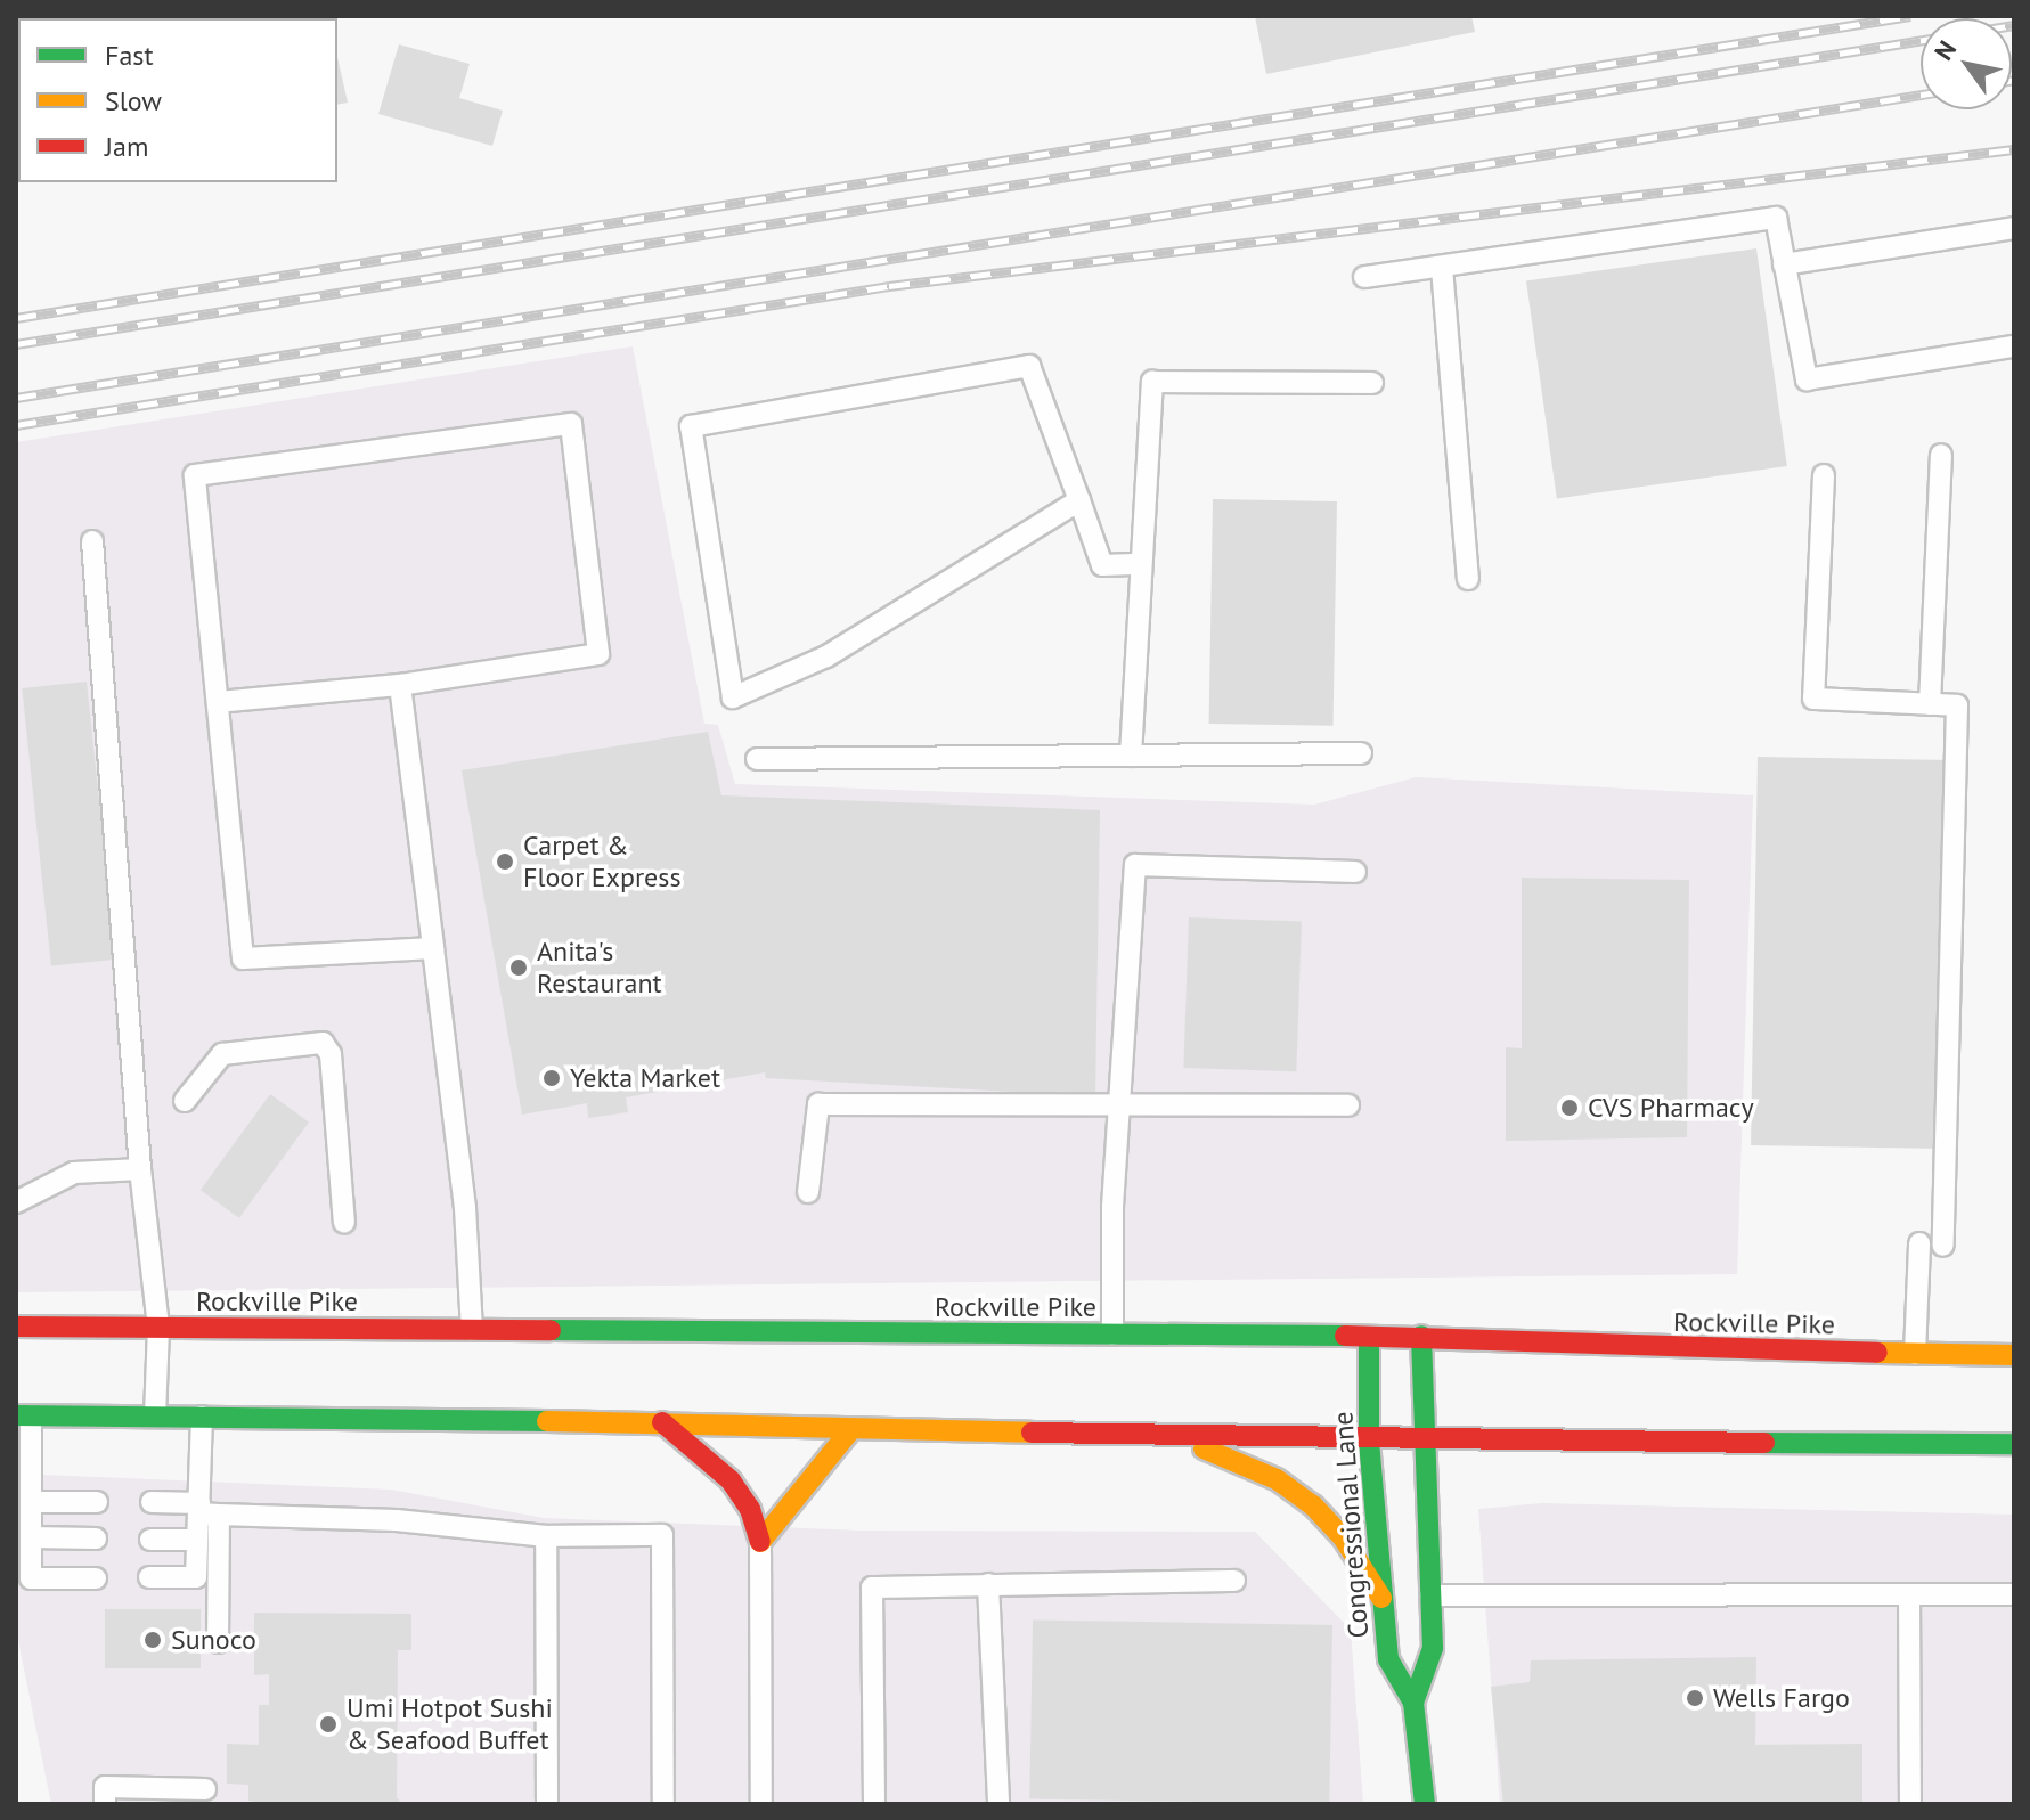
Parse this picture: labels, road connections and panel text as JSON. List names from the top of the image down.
{
  "streets": {
    "main road": ["Rockville Pike", "Congressional Lane"]
  },
  "crossings": [
    ["Rockville Pike", "Congressional Lane"]
  ],
  "places": [
    "Carpet & Floor Express",
    "Anita's Restaurant",
    "Yekta Market",
    "CVS Pharmacy",
    "Sunoco",
    "Wells Fargo",
    "Umi Hotpot Sushi & Seafood Buffet"
  ],
  "legend": ["Fast", "Slow", "Jam"],
  "north": "top left"
}
